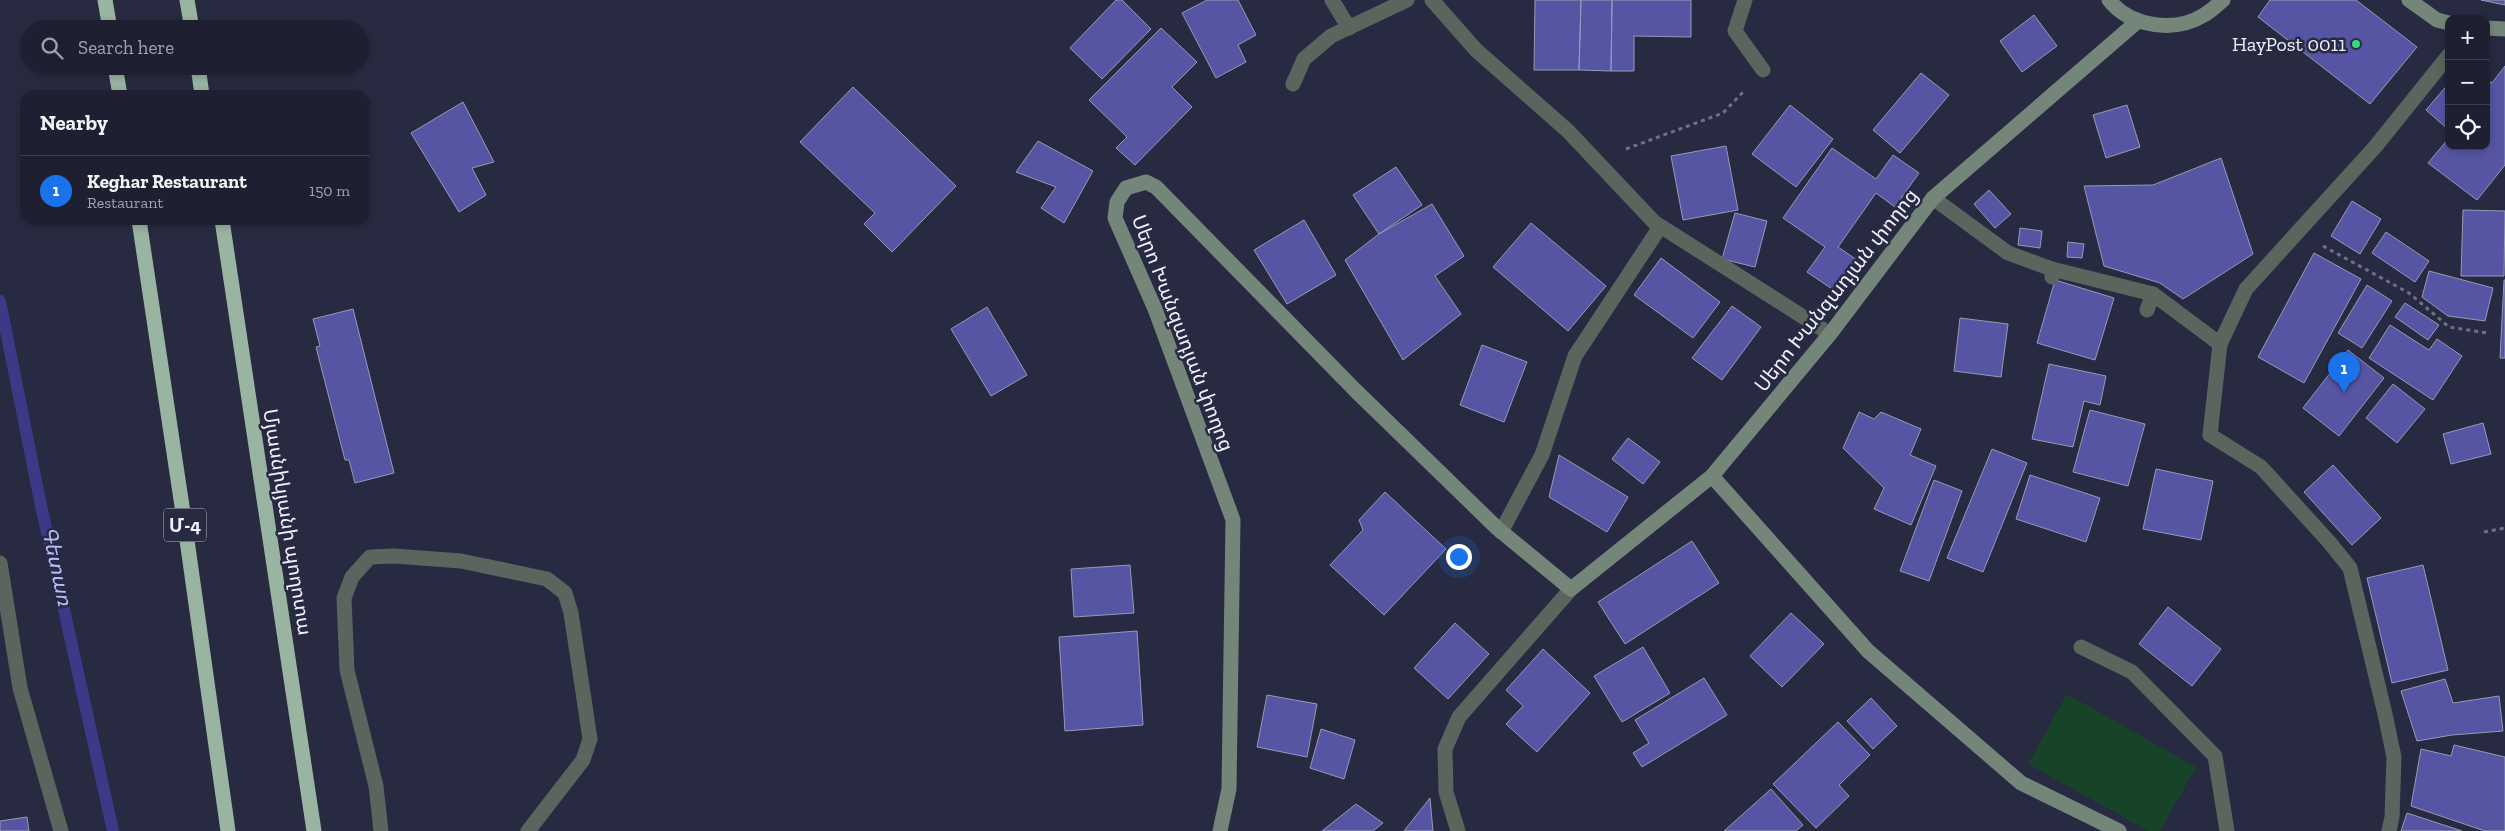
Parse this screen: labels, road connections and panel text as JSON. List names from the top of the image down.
{
  "streets": {
    "highway": ["Մյասնիկյանի պողոտա", "Մ-4"],
    "street": ["Սերո Խանզադյան փողոց"]
  },
  "water": ["Գետառ"],
  "places": ["HayPost 0011"],
  "page": {
    "map_buttons": ["+", "−"],
    "search": "Search here",
    "heading": "Nearby",
    "list": [
      {
        "mark": "1",
        "name": "Keghar Restaurant",
        "note": "Restaurant",
        "value": "150 m"
      }
    ],
    "pins": "1"
  }
}
